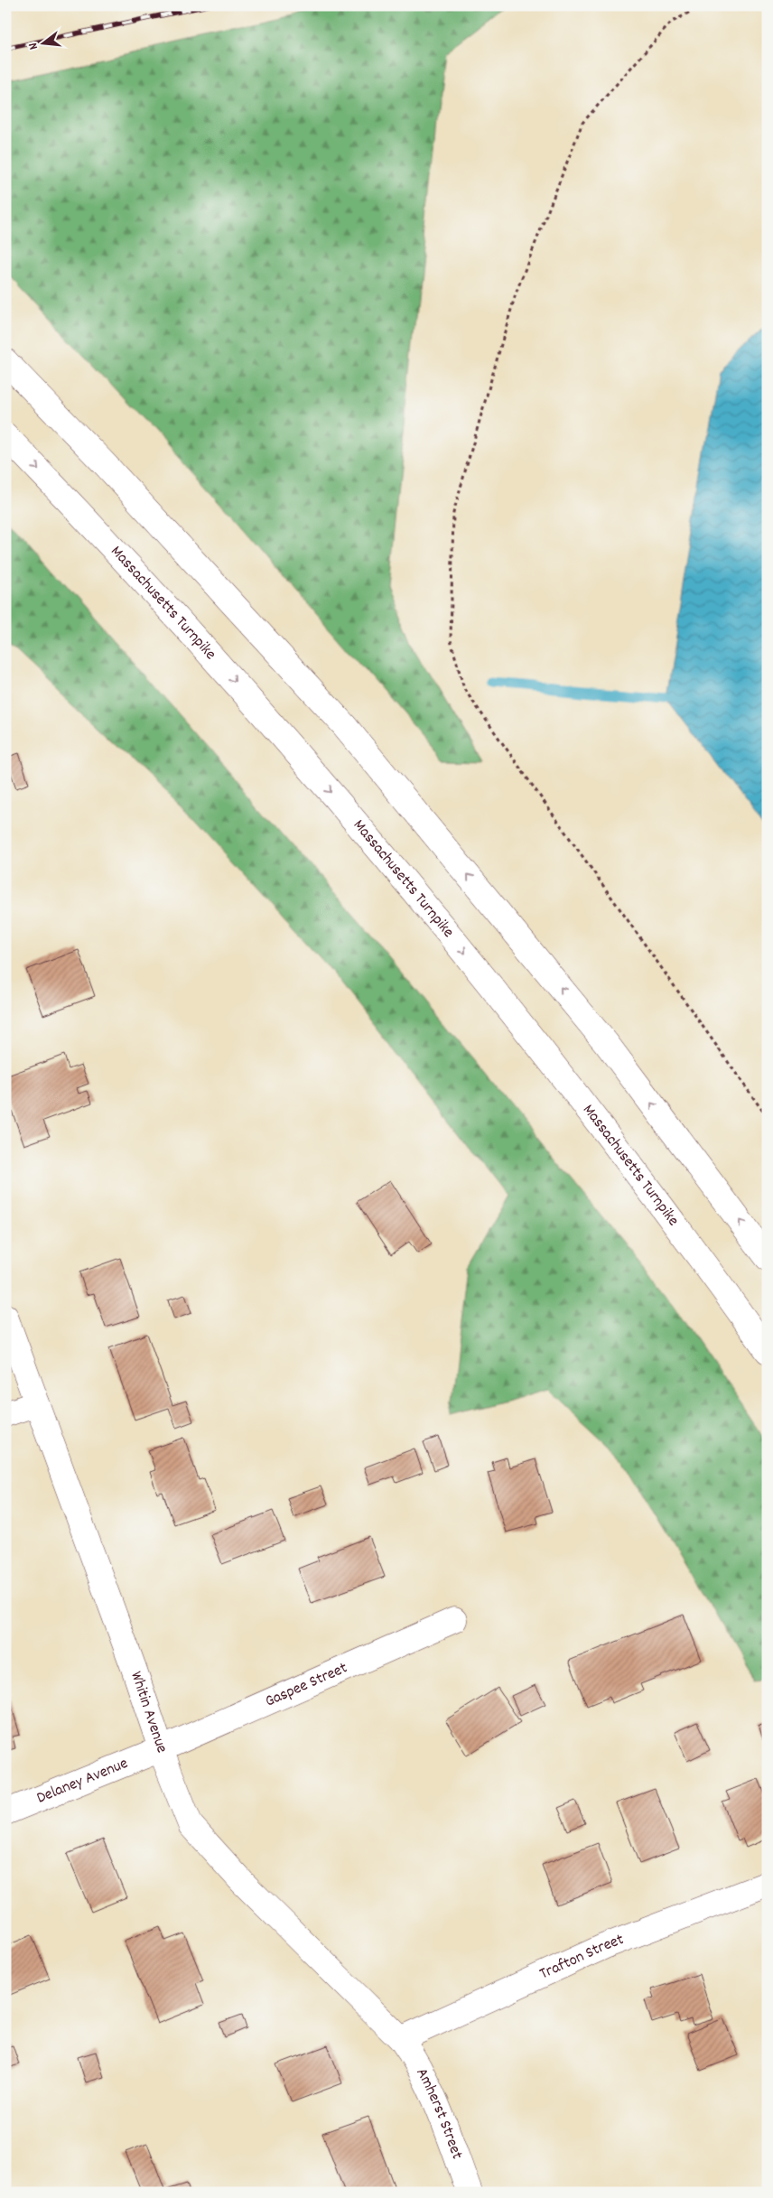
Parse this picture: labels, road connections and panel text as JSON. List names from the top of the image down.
{
  "streets": {
    "main road": [
      "Massachusetts Turnpike",
      "Gaspee Street",
      "Whitin Avenue",
      "Delaney Avenue",
      "Trafton Street",
      "Amherst Street"
    ]
  },
  "crossings": [
    ["Gaspee Street", "Whitin Avenue"],
    ["Gaspee Street", "Delaney Avenue"],
    ["Whitin Avenue", "Delaney Avenue"],
    ["Whitin Avenue", "Trafton Street"],
    ["Whitin Avenue", "Amherst Street"],
    ["Trafton Street", "Amherst Street"]
  ],
  "north": "left"
}
